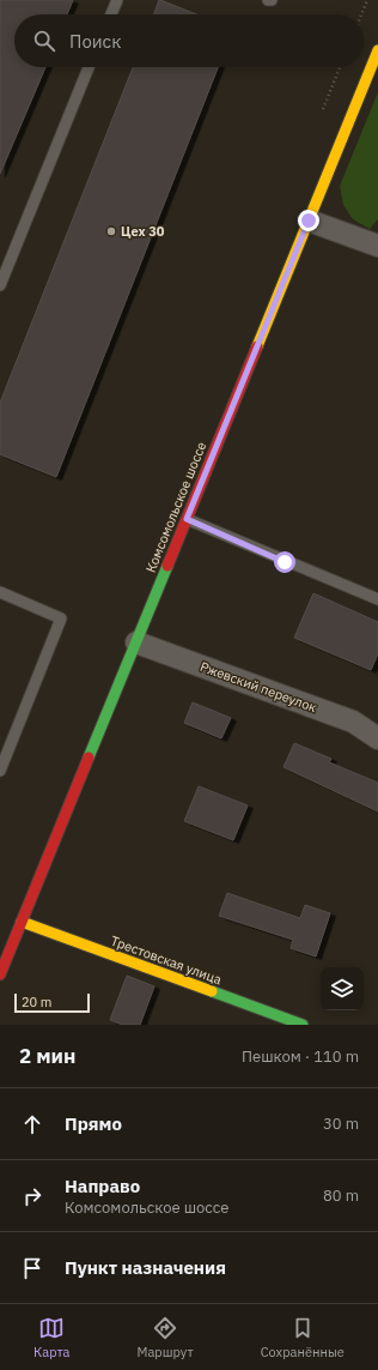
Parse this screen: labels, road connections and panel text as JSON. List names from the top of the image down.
{
  "streets": {
    "main road": ["Комсомольское шоссе", "Трестовская улица"],
    "street": ["Ржевский переулок"]
  },
  "crossings": [
    ["Комсомольское шоссе", "Ржевский переулок"],
    ["Комсомольское шоссе", "Трестовская улица"]
  ],
  "places": ["Цех 30"],
  "scale_bar": "20 m",
  "page": {
    "search": "Поиск",
    "scale": "20 m",
    "heading": ["2 мин", "Пешком · 110 m"],
    "list": [
      ["Прямо", "30 m"],
      ["Направо", "Комсомольское шоссе", "80 m"],
      "Пункт назначения"
    ],
    "nav": ["Карта", "Маршрут", "Сохранённые"]
  }
}
